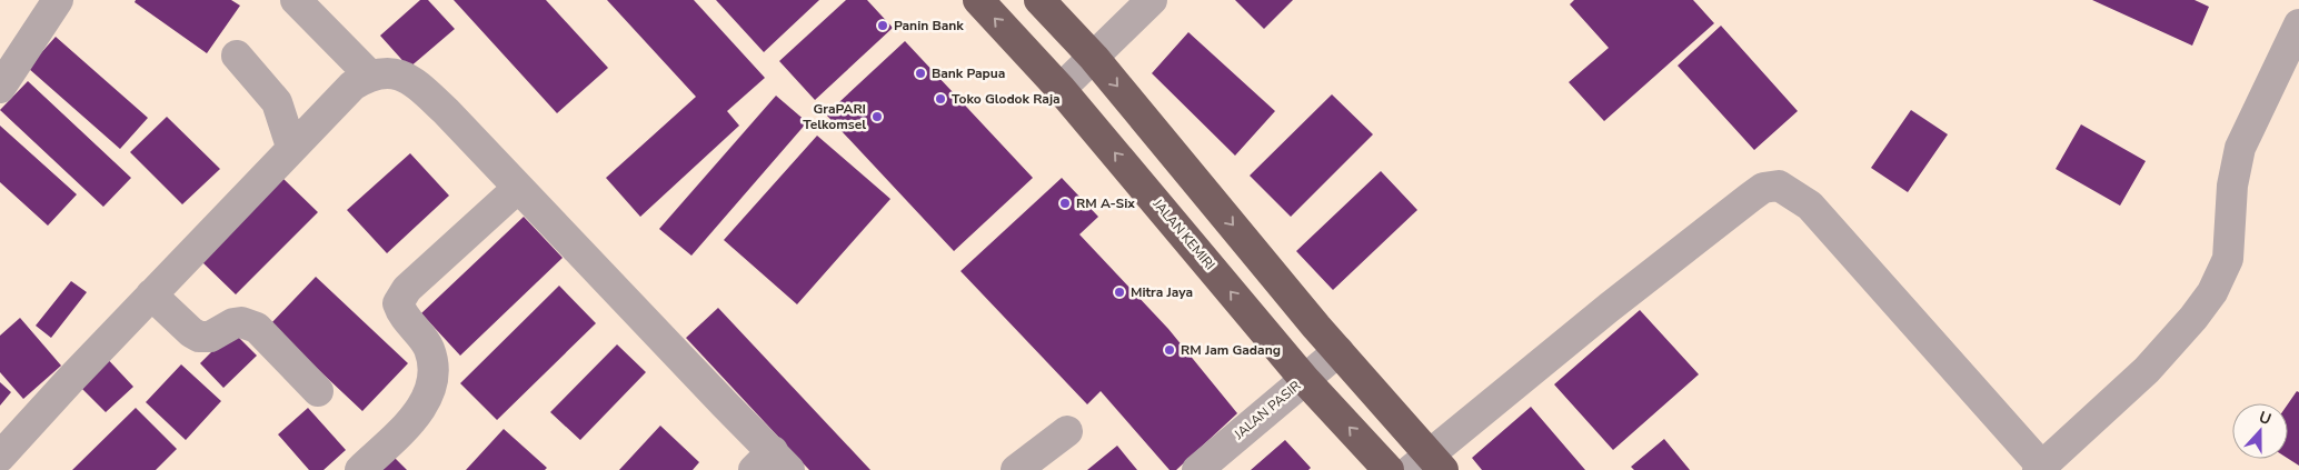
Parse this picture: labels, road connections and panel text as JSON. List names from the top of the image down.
{
  "streets": {
    "highway": ["JALAN KEMIRI"],
    "street": ["JALAN PASIR"]
  },
  "crossings": [
    ["JALAN KEMIRI", "JALAN PASIR"]
  ],
  "places": [
    "Panin Bank",
    "Bank Papua",
    "Toko Glodok Raja",
    "GraPARI Telkomsel",
    "RM A-Six",
    "Mitra Jaya",
    "RM Jam Gadang"
  ],
  "north": "top"
}
